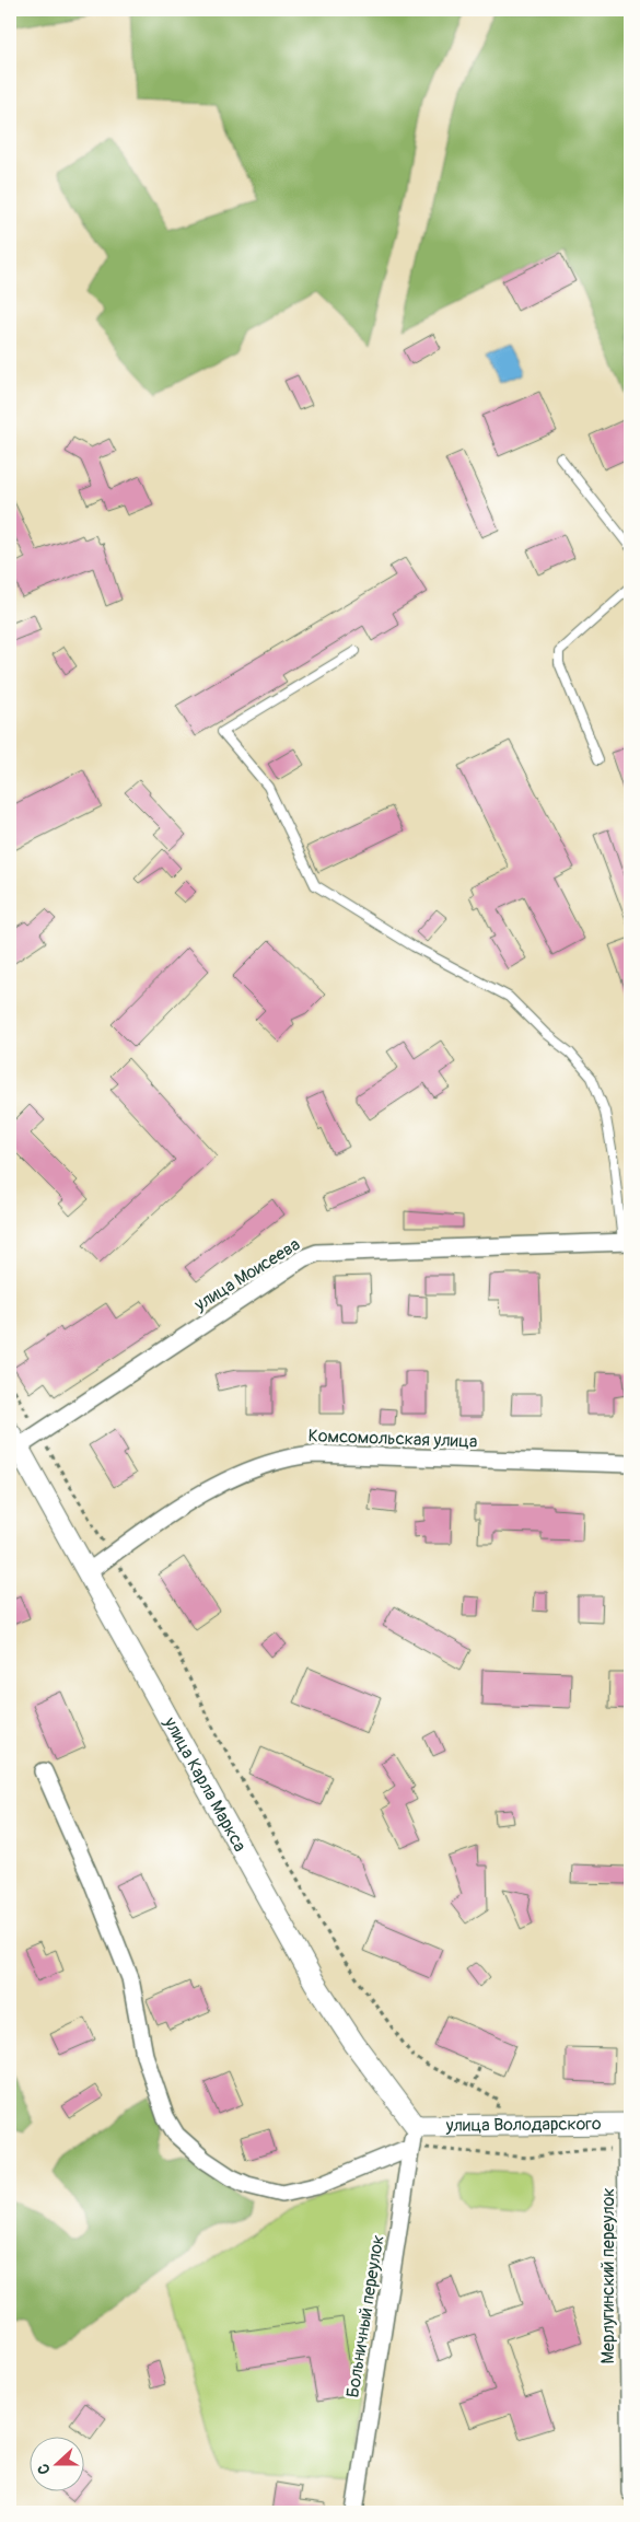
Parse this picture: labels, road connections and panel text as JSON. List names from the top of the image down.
{
  "streets": {
    "street": [
      "улица Моисеева",
      "Комсомольская улица",
      "улица Карла Маркса",
      "улица Володарского",
      "Мерлугинский переулок",
      "Больничный переулок"
    ]
  },
  "crossings": [
    ["улица Моисеева", "улица Карла Маркса"],
    ["Комсомольская улица", "улица Карла Маркса"],
    ["улица Карла Маркса", "улица Володарского"],
    ["улица Карла Маркса", "Больничный переулок"],
    ["улица Володарского", "Мерлугинский переулок"],
    ["улица Володарского", "Больничный переулок"]
  ],
  "north": "left"
}
